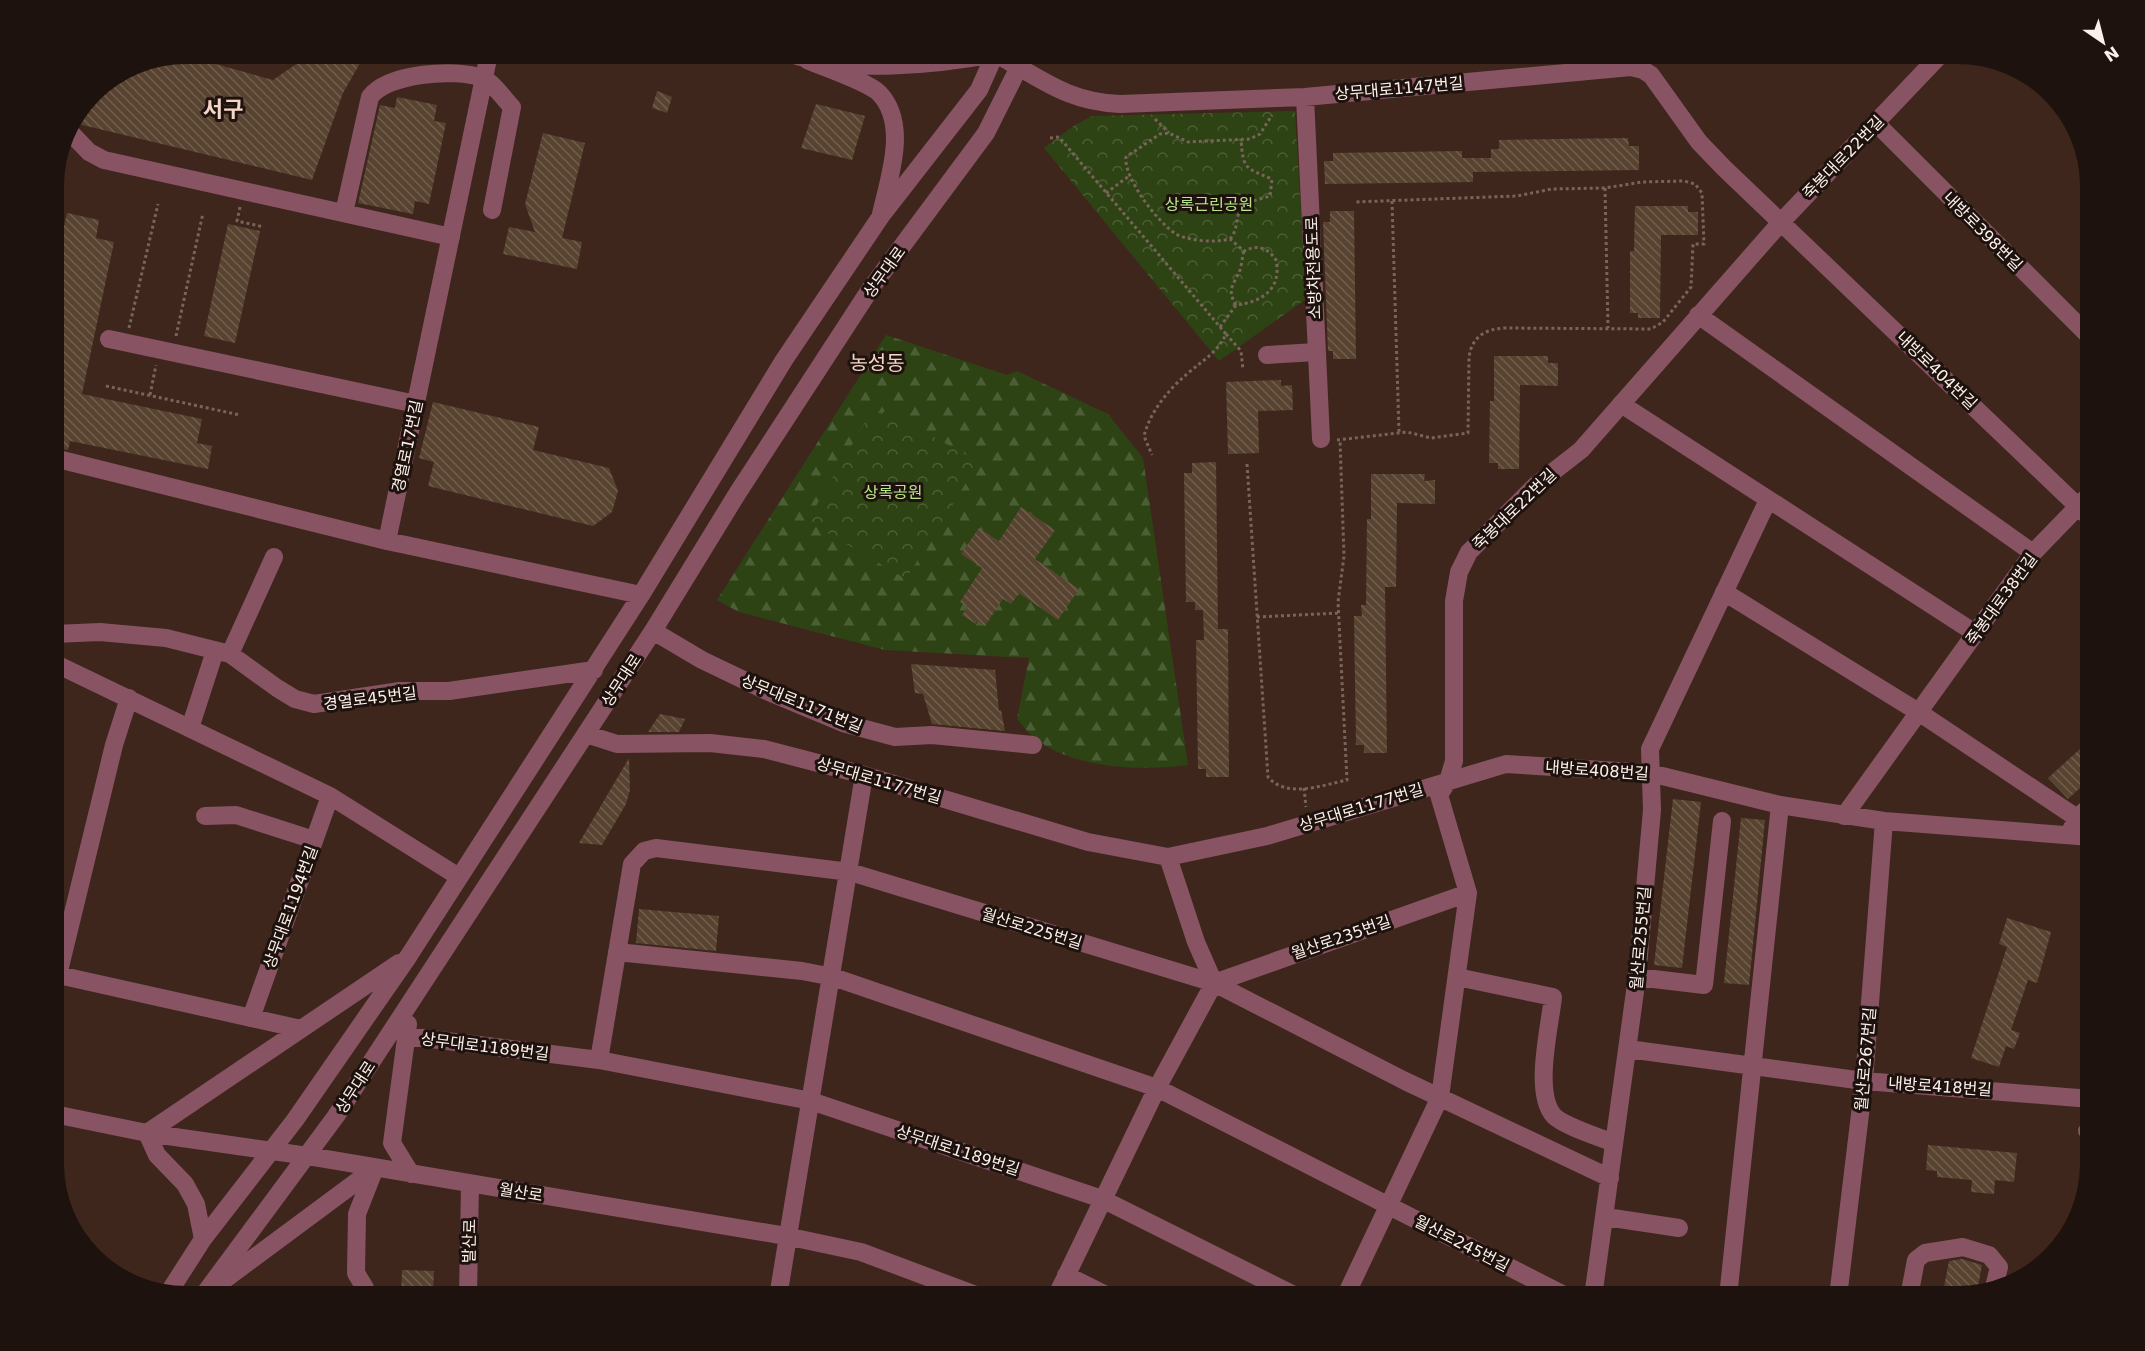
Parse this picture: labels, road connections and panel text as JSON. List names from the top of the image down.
{
  "streets": {
    "street": [
      "상무대로1147번길",
      "죽봉대로22번길",
      "내방로398번길",
      "소방차전용도로",
      "상무대로",
      "내방로404번길",
      "경열로17번길",
      "죽봉대로38번길",
      "경열로45번길",
      "상무대로1171번길",
      "내방로408번길",
      "상무대로1177번길",
      "상무대로1194번길",
      "월산로225번길",
      "월산로235번길",
      "월산로255번길",
      "상무대로1189번길",
      "월산로267번길",
      "내방로418번길",
      "월산로",
      "발산로",
      "월산로245번길"
    ]
  },
  "crossings": [
    ["상무대로1147번길", "죽봉대로22번길"],
    ["상무대로1147번길", "소방차전용도로"],
    ["상무대로1147번길", "내방로404번길"],
    ["죽봉대로22번길", "내방로398번길"],
    ["죽봉대로22번길", "내방로404번길"],
    ["죽봉대로22번길", "내방로408번길"],
    ["죽봉대로22번길", "상무대로1177번길"],
    ["상무대로", "경열로45번길"],
    ["상무대로", "상무대로1171번길"],
    ["상무대로", "상무대로1177번길"],
    ["상무대로", "월산로"],
    ["죽봉대로38번길", "내방로408번길"],
    ["내방로408번길", "상무대로1177번길"],
    ["내방로408번길", "월산로255번길"],
    ["내방로408번길", "월산로267번길"],
    ["월산로225번길", "월산로235번길"],
    ["월산로255번길", "내방로418번길"],
    ["월산로267번길", "내방로418번길"],
    ["월산로", "발산로"]
  ],
  "districts": ["서구", "농성동"],
  "parks": ["상록근린공원", "상록공원"],
  "north": "bottom right"
}
